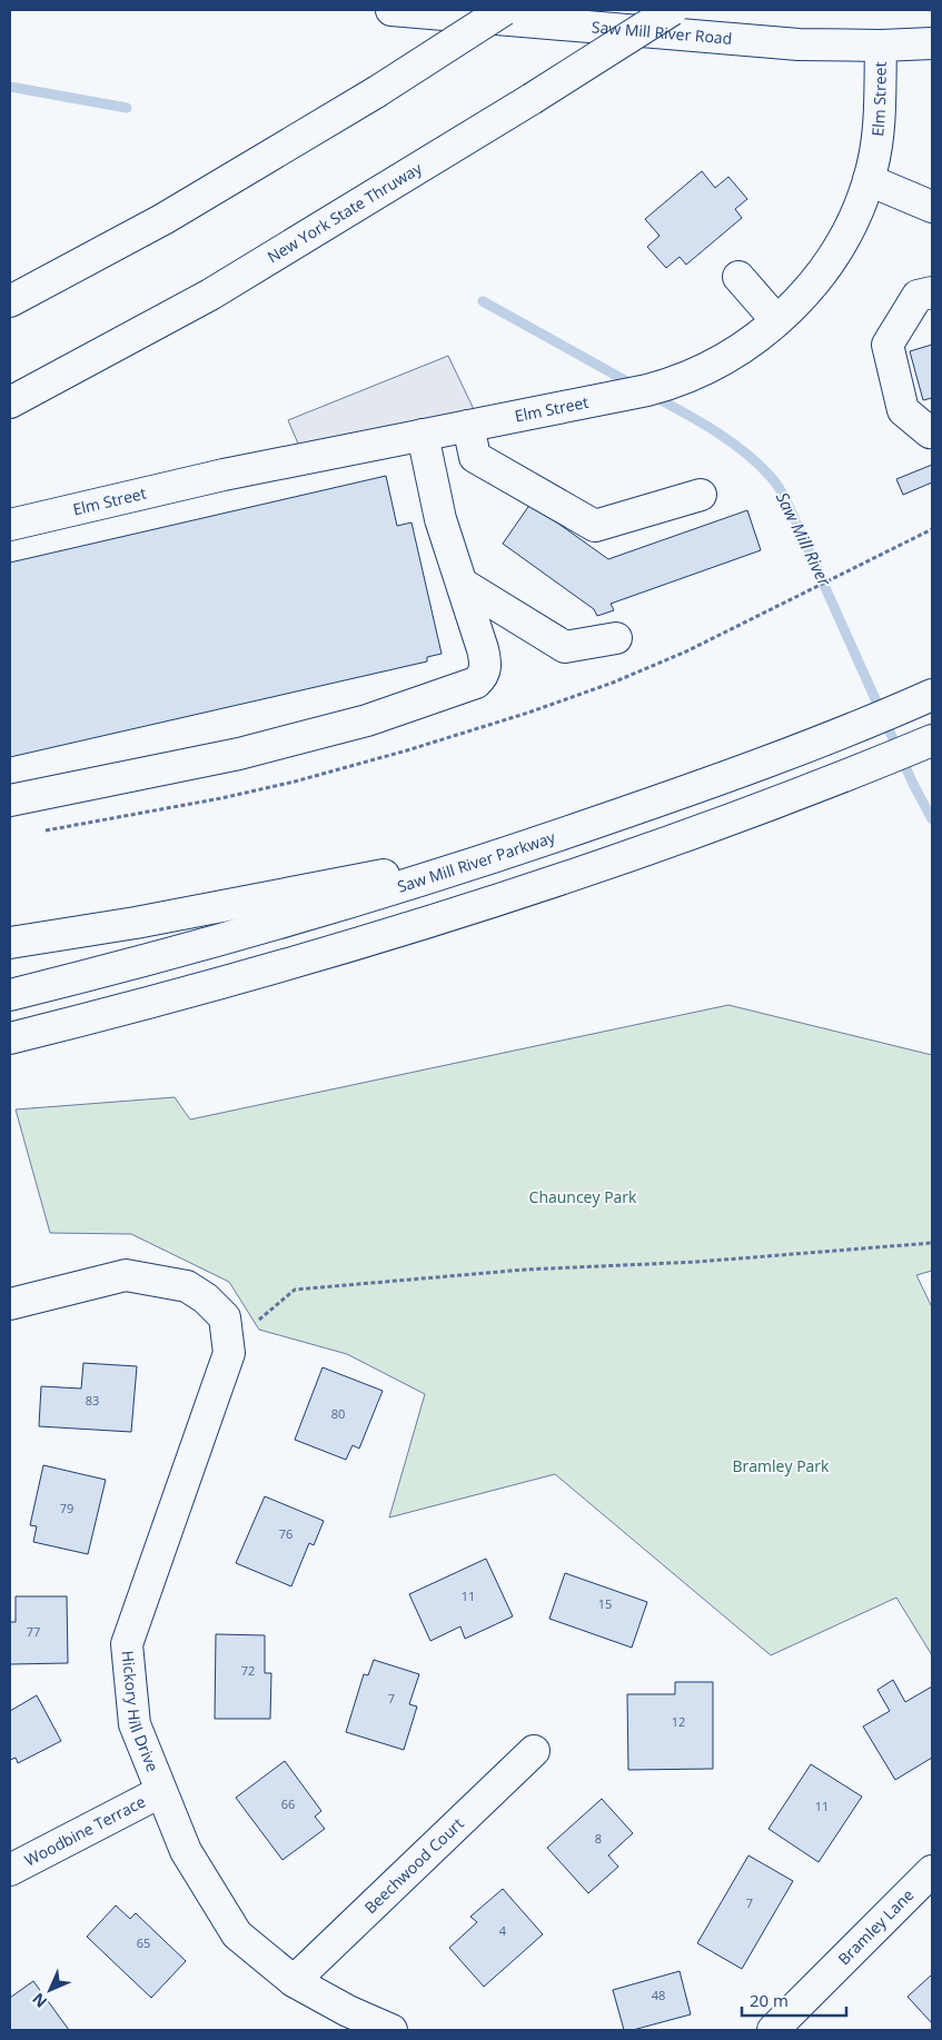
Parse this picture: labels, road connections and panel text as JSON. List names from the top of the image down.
{
  "streets": {
    "main road": [
      "Saw Mill River Road",
      "Elm Street",
      "New York State Thruway",
      "Saw Mill River Parkway",
      "Hickory Hill Drive",
      "Woodbine Terrace",
      "Beechwood Court",
      "Bramley Lane"
    ]
  },
  "crossings": [
    ["Saw Mill River Road", "Elm Street"],
    ["Hickory Hill Drive", "Woodbine Terrace"],
    ["Hickory Hill Drive", "Beechwood Court"]
  ],
  "water": ["Saw Mill River"],
  "parks": ["Chauncey Park", "Bramley Park"],
  "house_numbers": [
    "83",
    "80",
    "79",
    "76",
    "11",
    "15",
    "77",
    "72",
    "7",
    "12",
    "66",
    "11",
    "8",
    "7",
    "4",
    "65",
    "48"
  ],
  "scale_bar": "20 m",
  "north": "bottom left"
}
